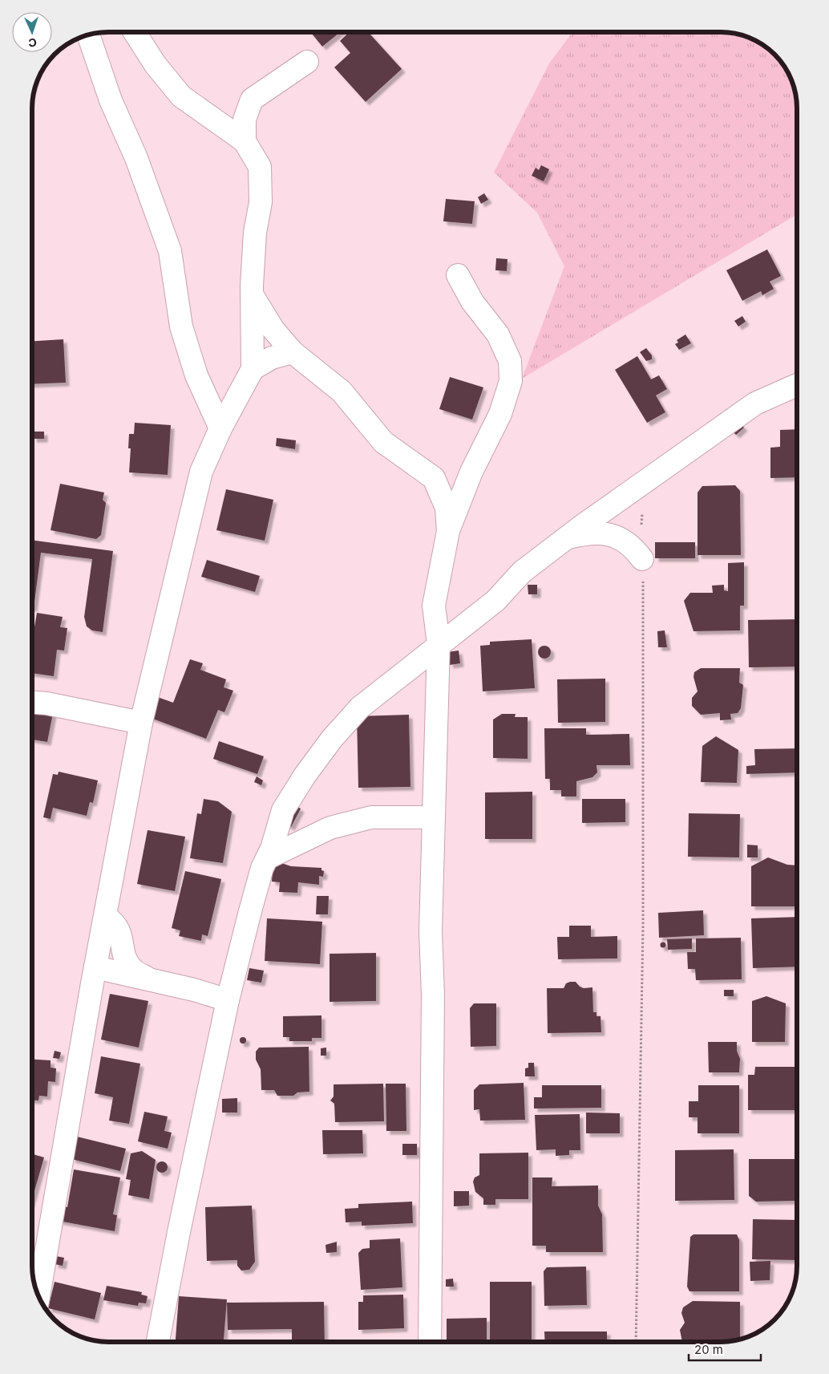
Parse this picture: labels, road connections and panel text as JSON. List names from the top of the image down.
{
  "scale_bar": "20 m",
  "north": "bottom"
}
